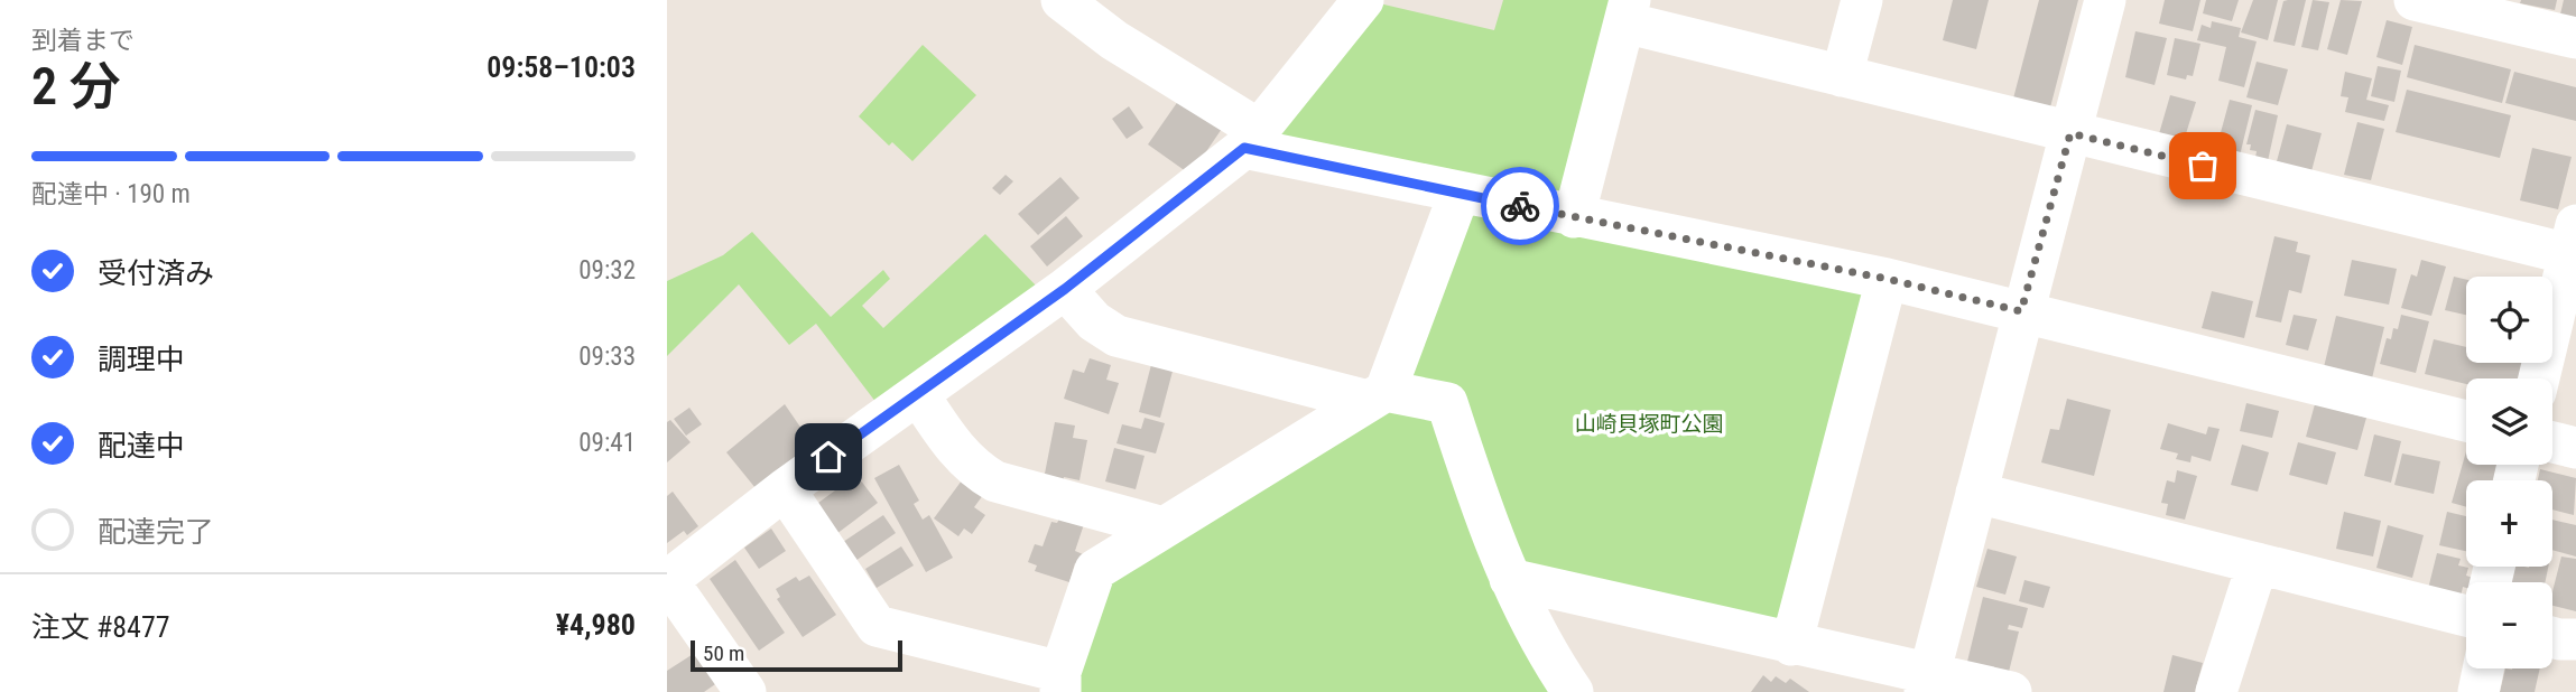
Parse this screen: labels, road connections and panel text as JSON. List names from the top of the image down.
{
  "parks": ["山崎貝塚町公園"],
  "scale_bar": "50 m",
  "page": {
    "heading": ["2 分", "到着まで", "09:58–10:03"],
    "panel": ["注文 #8477", "¥4,980"],
    "bar": "配達中 · 190 m",
    "list": [
      ["受付済み", "09:32"],
      ["調理中", "09:33"],
      ["配達中", "09:41"],
      "配達完了"
    ],
    "map_buttons": ["+", "−"],
    "scale": "50 m"
  }
}
